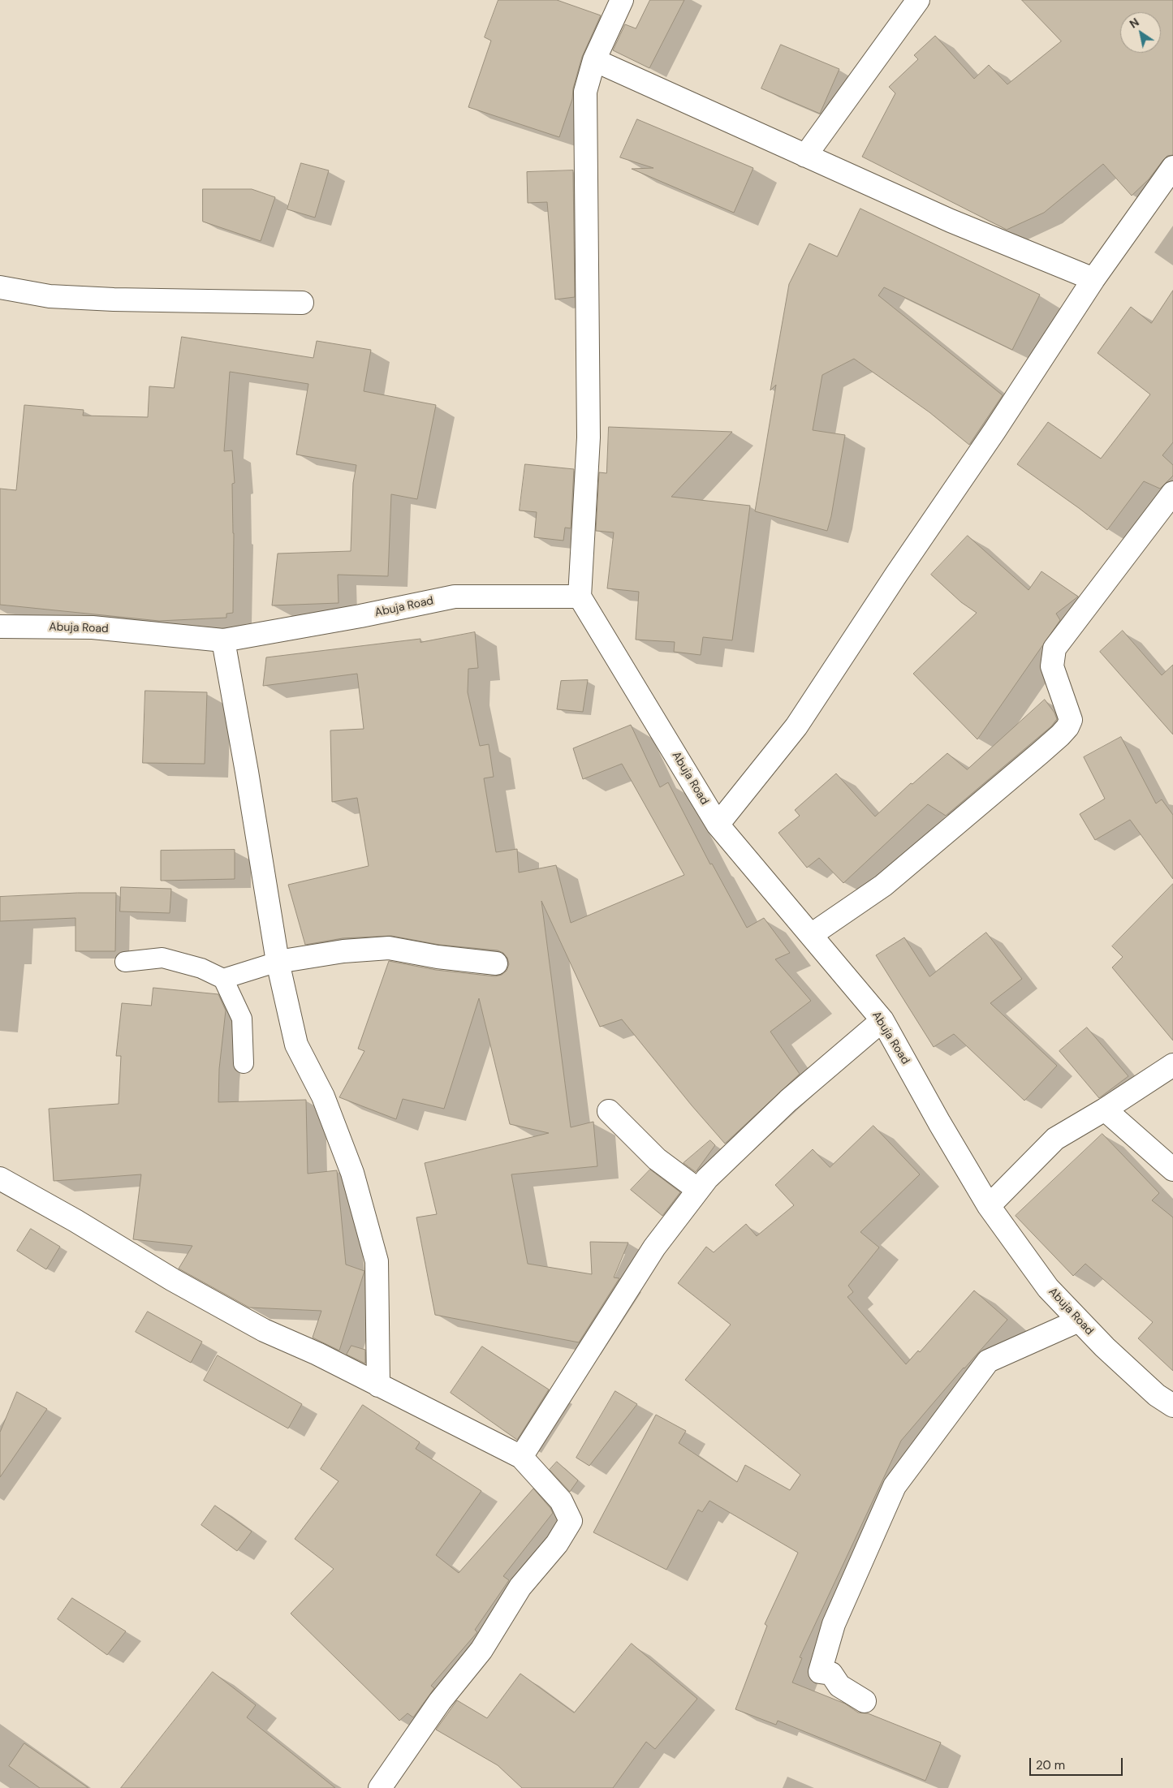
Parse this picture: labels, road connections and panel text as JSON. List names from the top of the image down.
{
  "streets": {
    "street": ["Abuja Road"]
  },
  "scale_bar": "20 m",
  "north": "top left"
}
